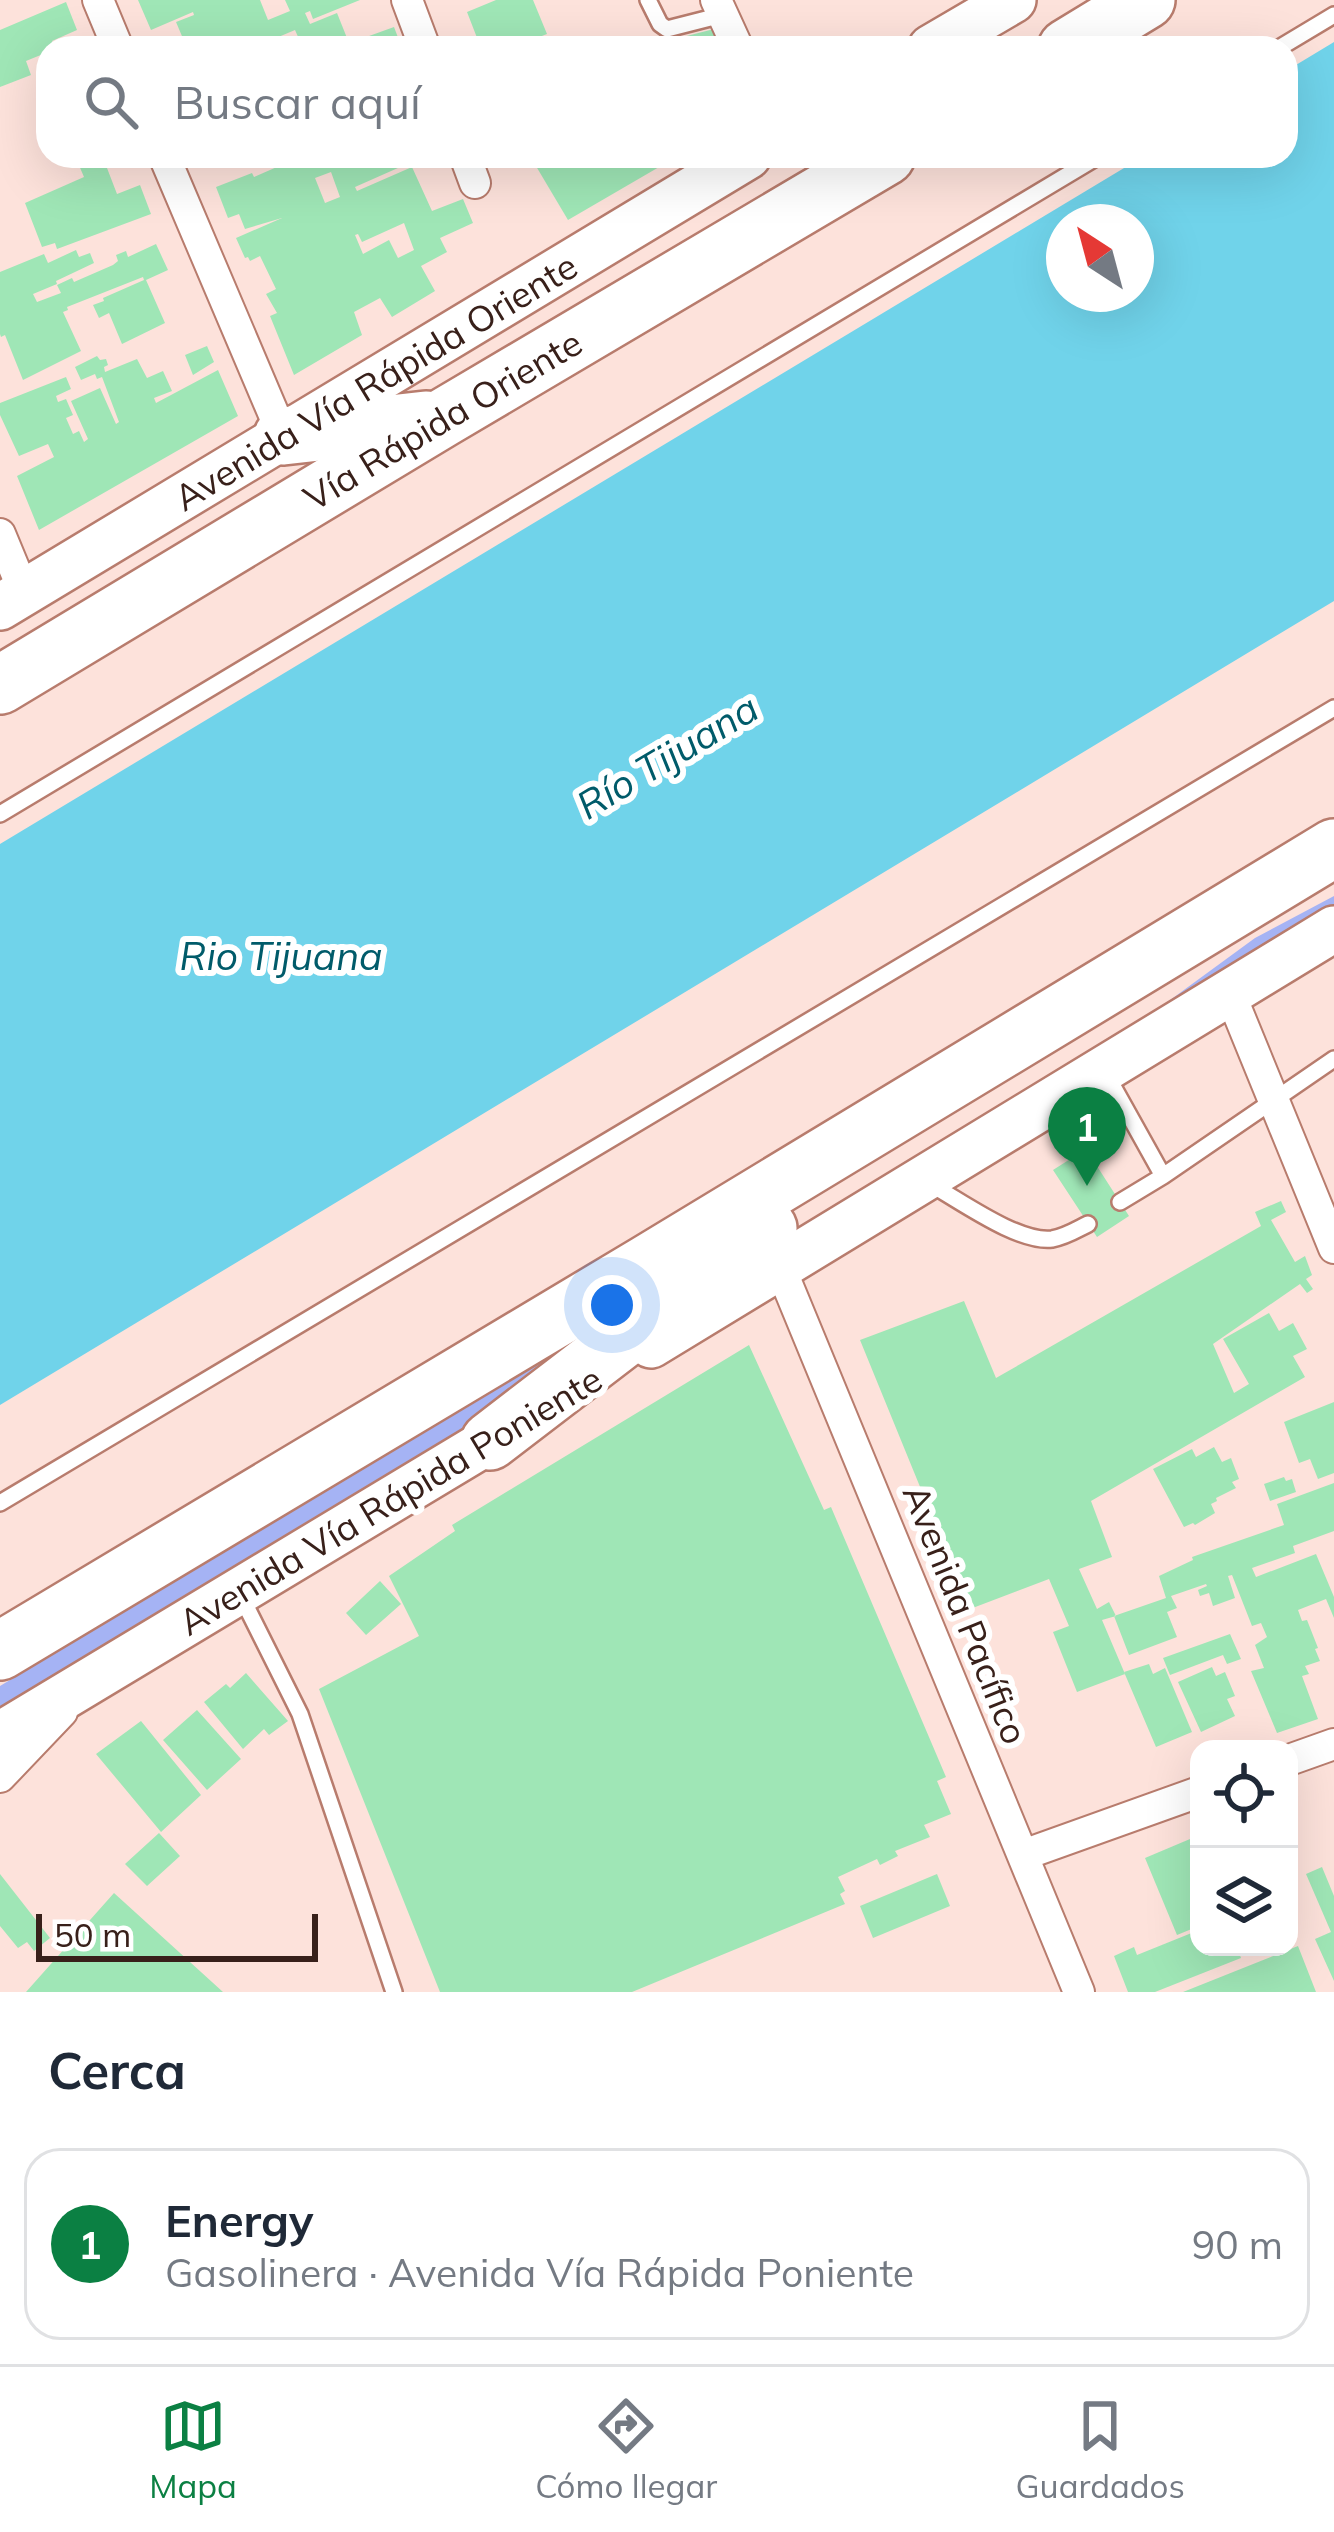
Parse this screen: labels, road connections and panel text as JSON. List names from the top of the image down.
{
  "streets": {
    "highway": ["Vía Rápida Oriente", "Avenida Vía Rápida Poniente"],
    "main road": ["Avenida Vía Rápida Oriente"],
    "street": ["Avenida Pacífico"]
  },
  "crossings": [
    ["Avenida Vía Rápida Poniente", "Avenida Pacífico"]
  ],
  "water": ["Río Tijuana", "Rio Tijuana"],
  "scale_bar": "50 m",
  "north": "top left",
  "page": {
    "search": "Buscar aquí",
    "pins": "1",
    "scale": "50 m",
    "heading": "Cerca",
    "list": [
      {
        "mark": "1",
        "name": "Energy",
        "note": "Gasolinera · Avenida Vía Rápida Poniente",
        "value": "90 m"
      }
    ],
    "nav": ["Mapa", "Cómo llegar", "Guardados"]
  }
}
